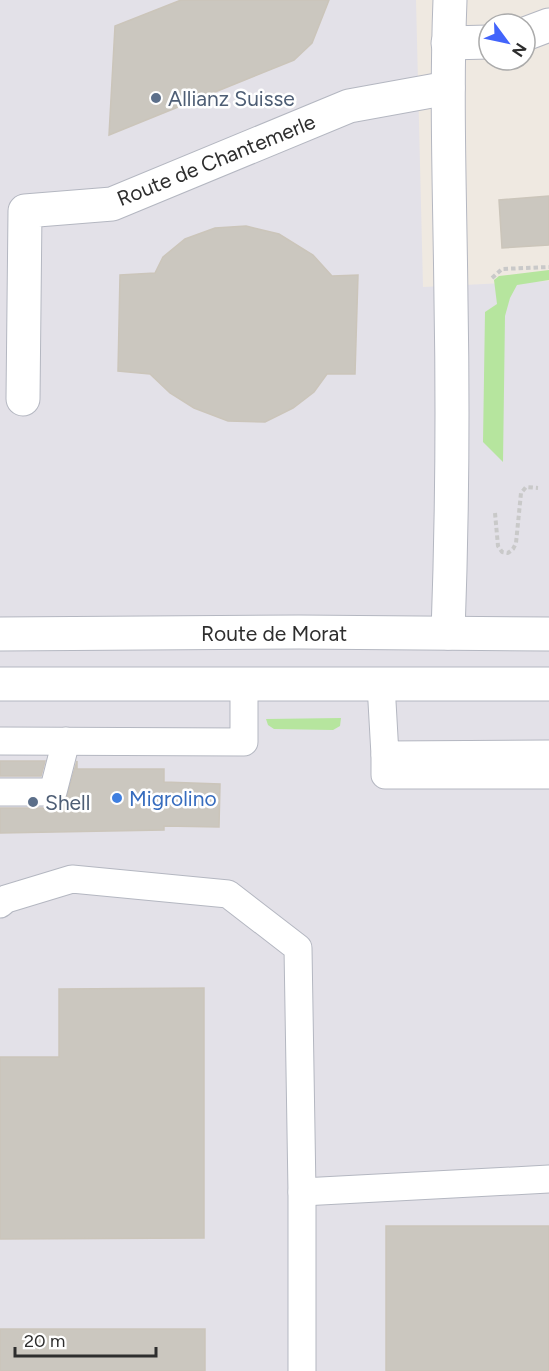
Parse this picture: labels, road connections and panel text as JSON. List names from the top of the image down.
{
  "streets": {
    "street": ["Route de Chantemerle", "Route de Morat"]
  },
  "places": ["Allianz Suisse", "Migrolino", "Shell"],
  "scale_bar": "20 m",
  "north": "bottom right"
}
